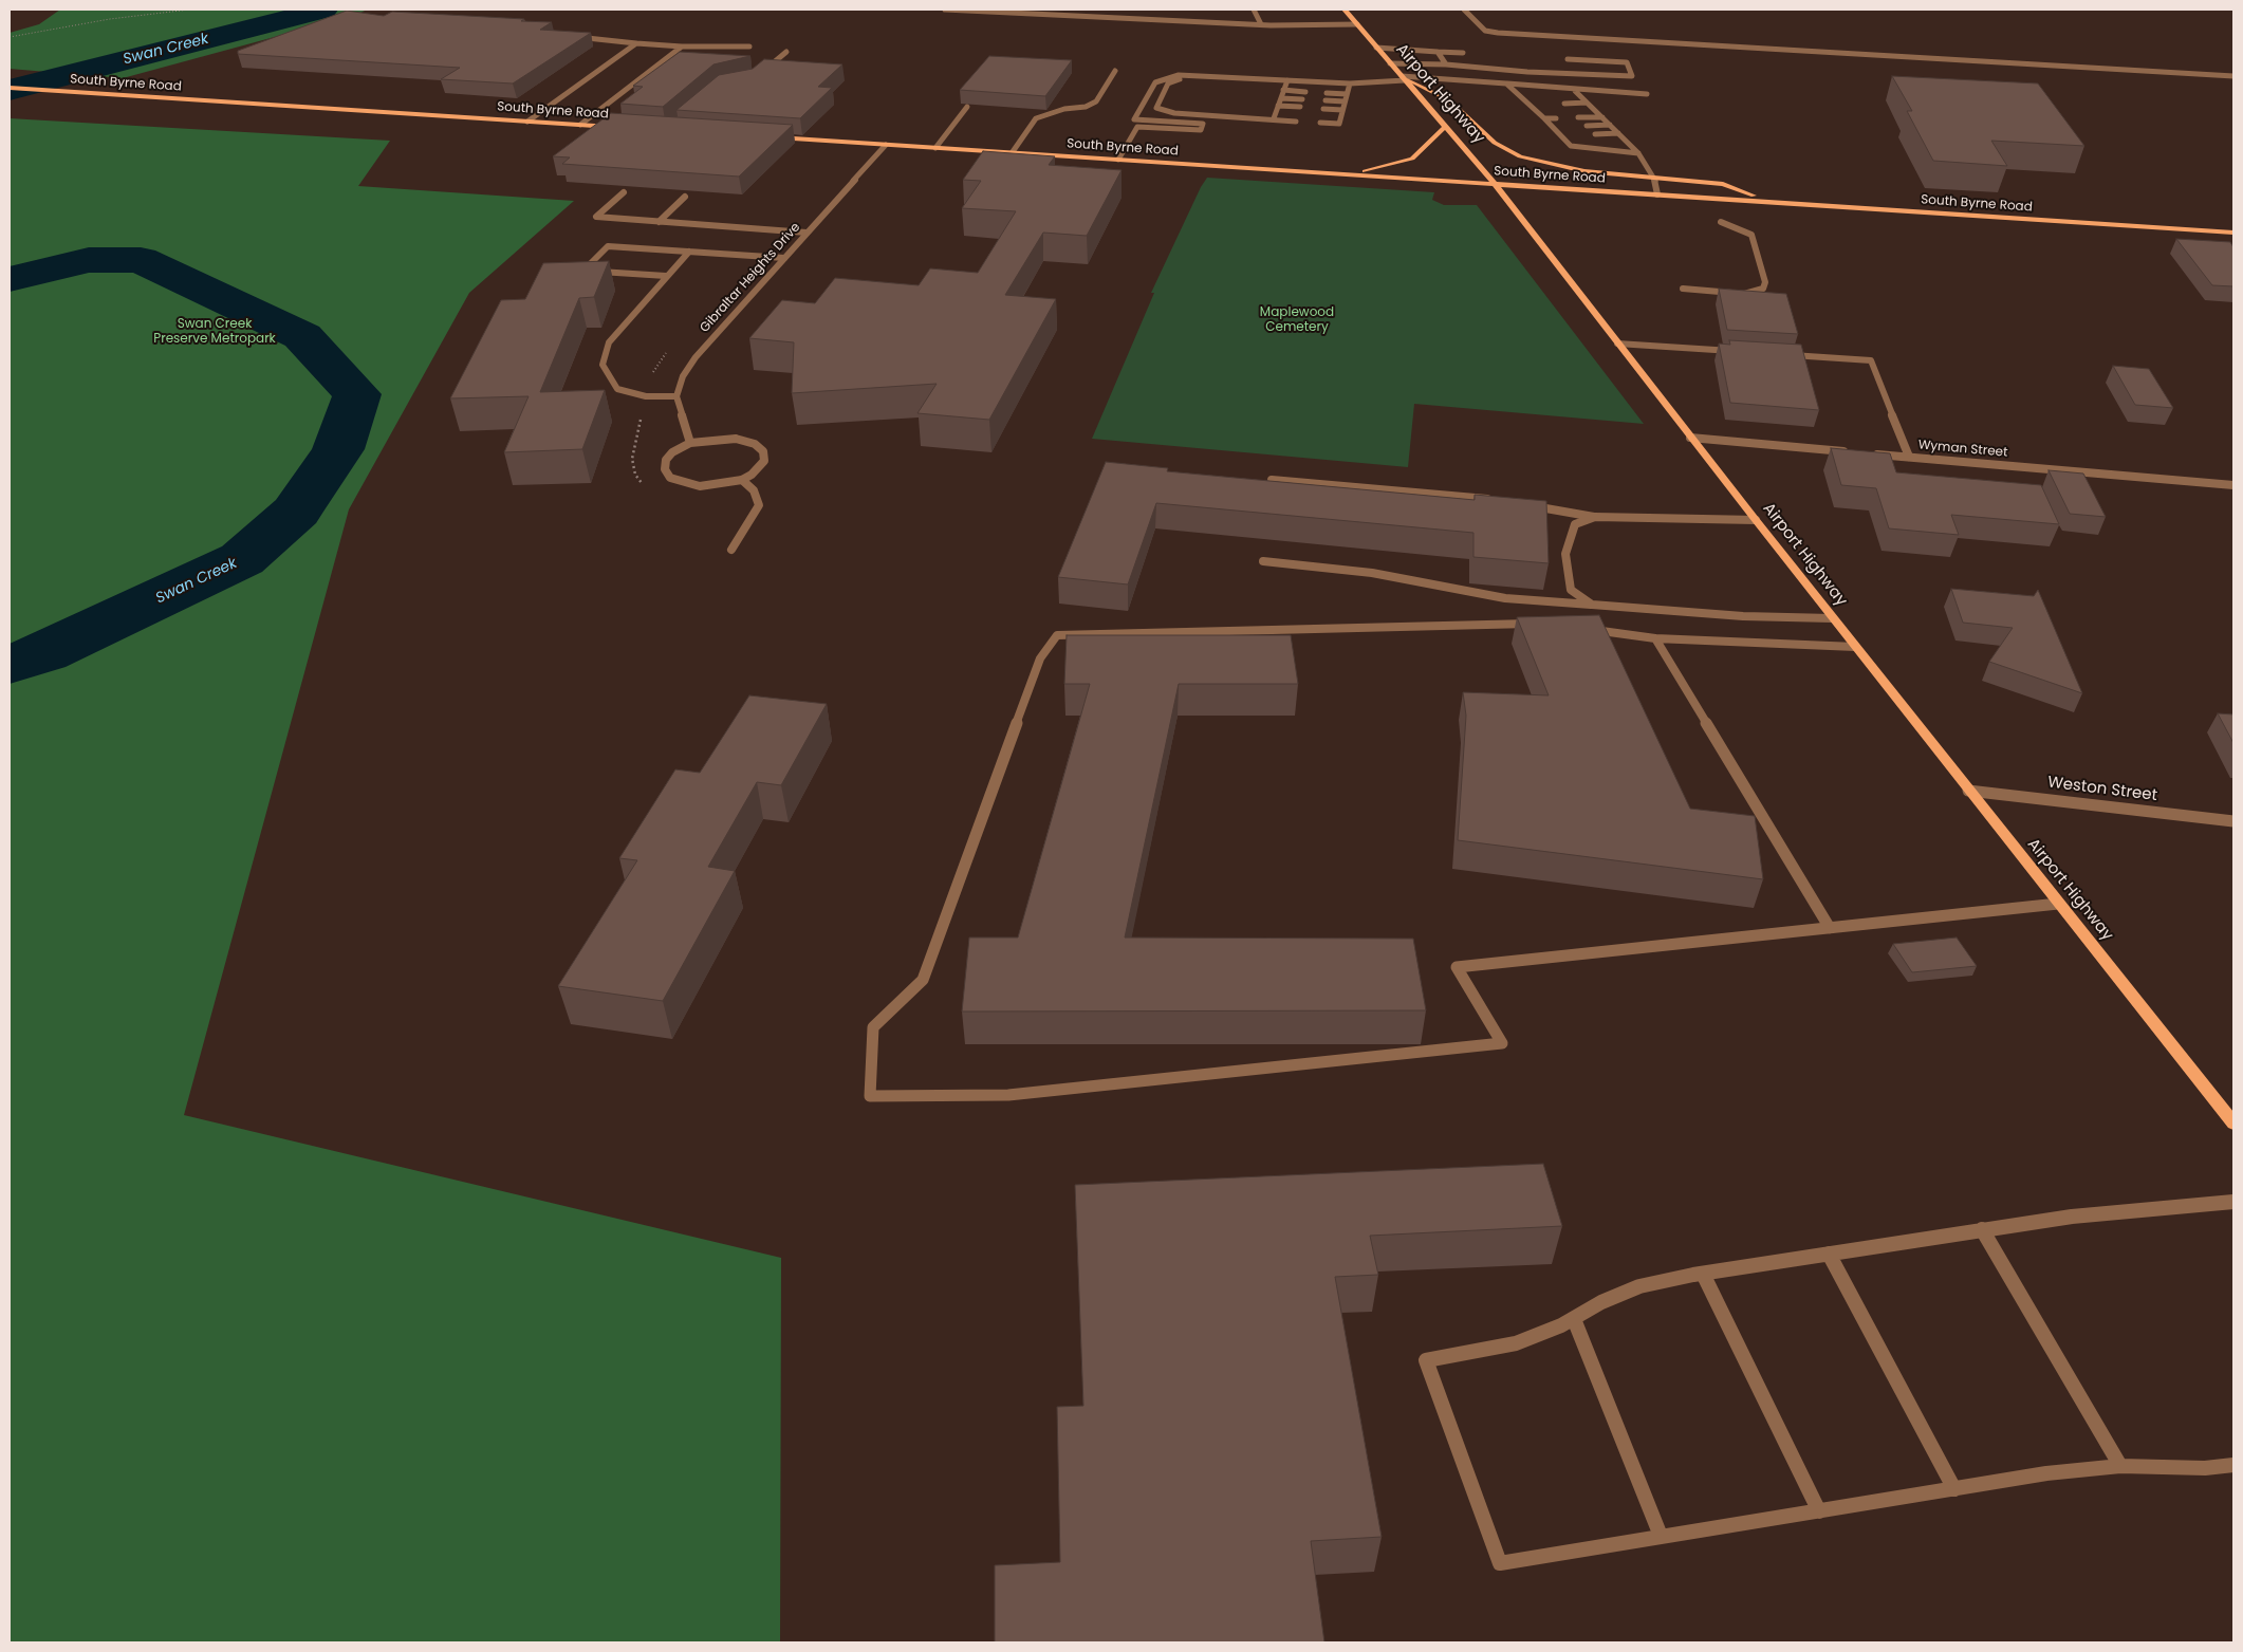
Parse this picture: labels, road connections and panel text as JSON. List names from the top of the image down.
{
  "streets": {
    "main road": ["South Byrne Road", "Airport Highway"],
    "street": ["Gibraltar Heights Drive", "Wyman Street", "Weston Street"]
  },
  "crossings": [
    ["South Byrne Road", "Airport Highway"],
    ["South Byrne Road", "Gibraltar Heights Drive"],
    ["Airport Highway", "Weston Street"]
  ],
  "water": ["Swan Creek"],
  "parks": ["Maplewood Cemetery", "Swan Creek Preserve Metropark"]
}
